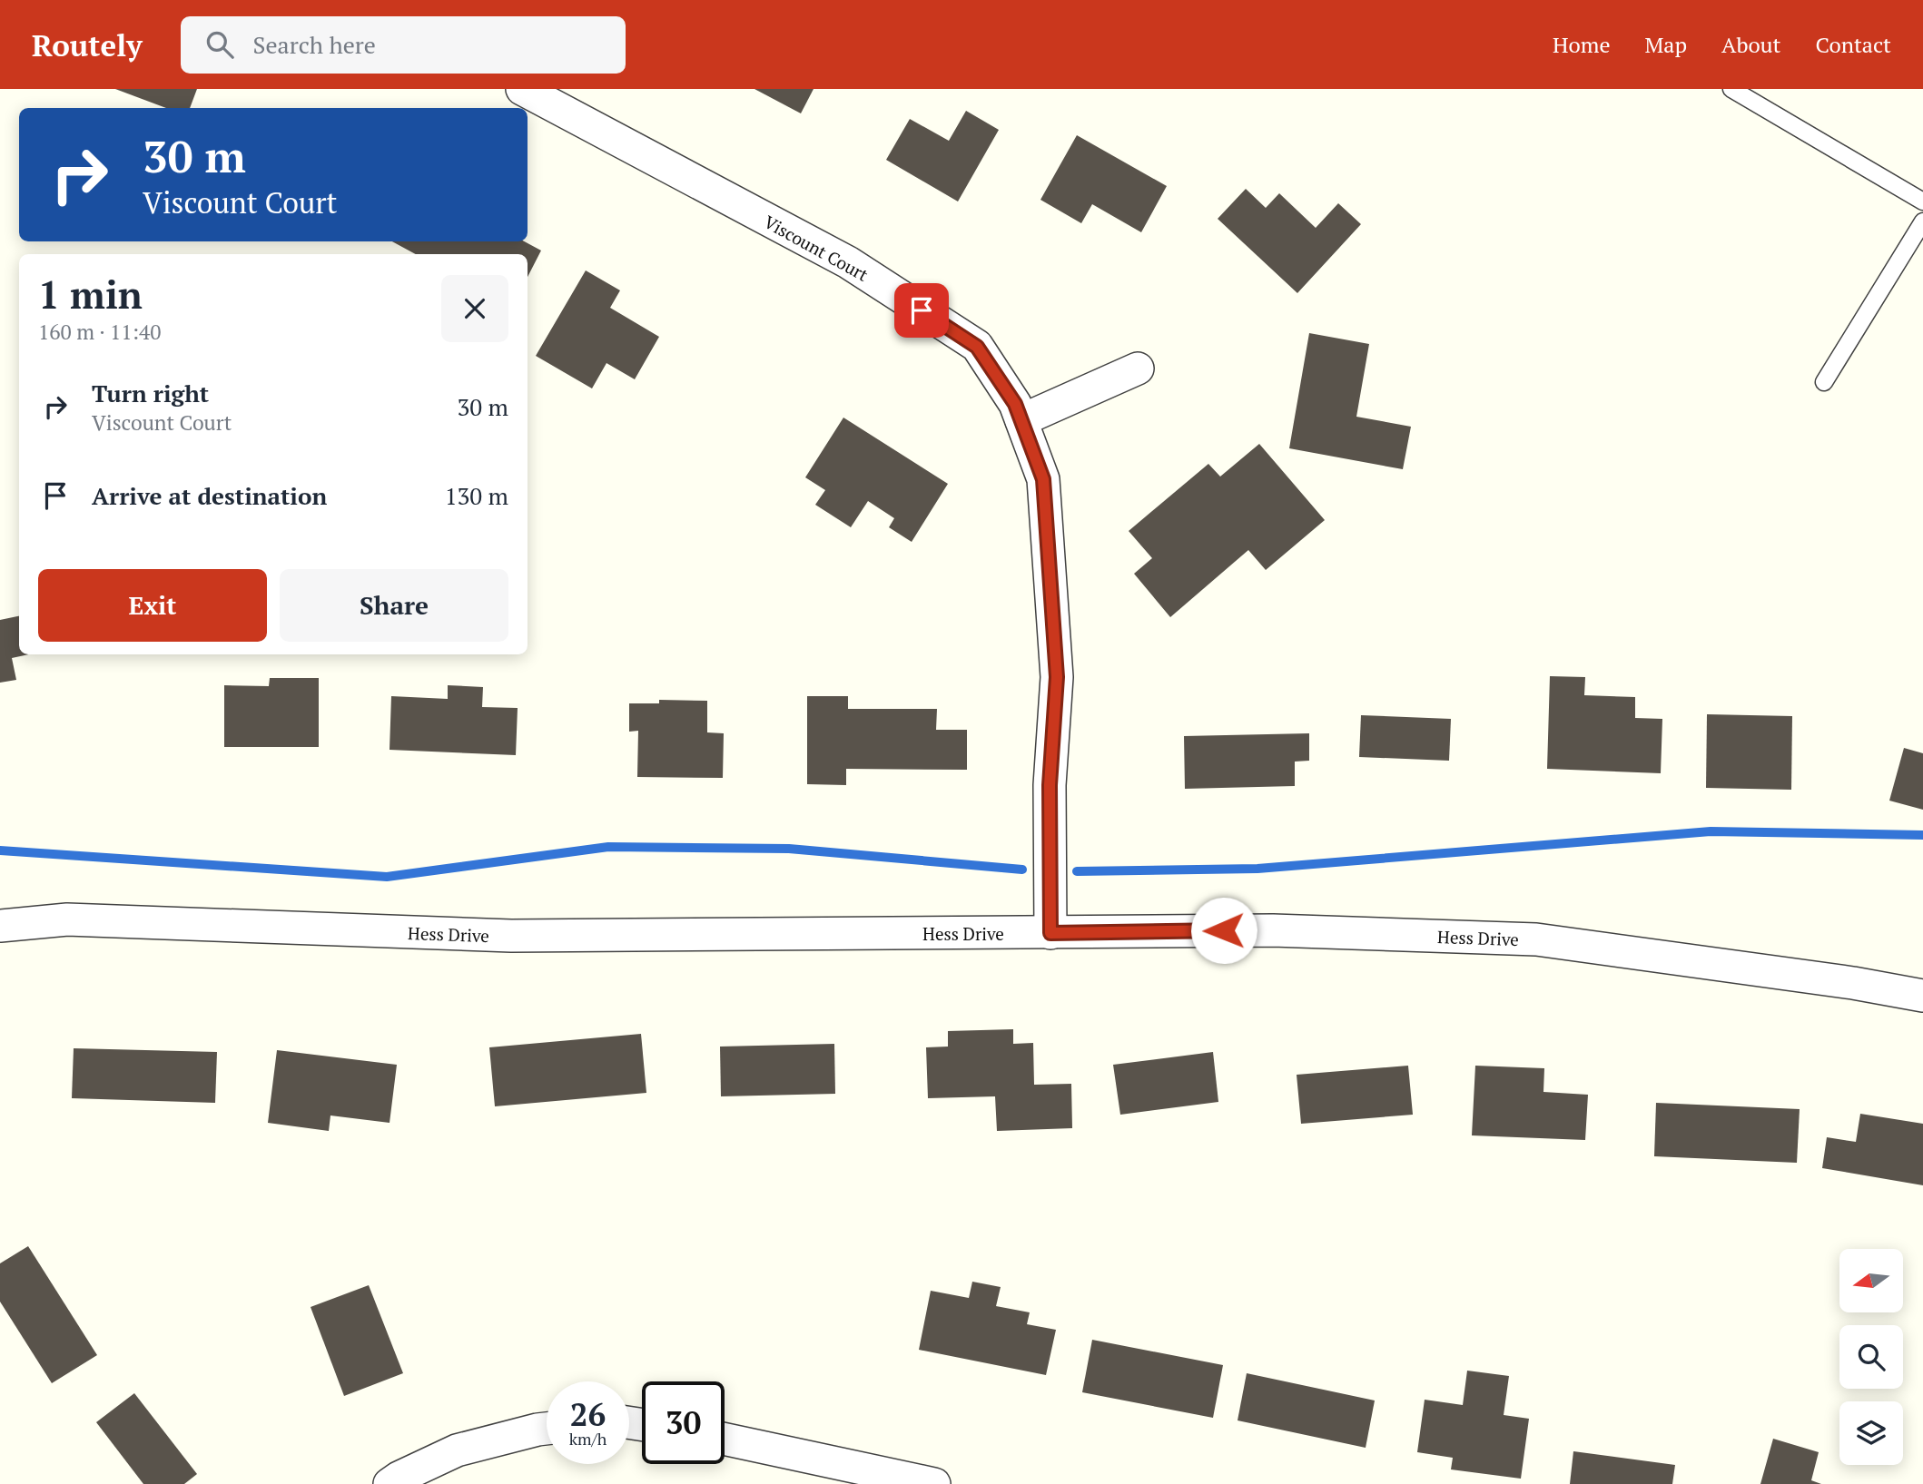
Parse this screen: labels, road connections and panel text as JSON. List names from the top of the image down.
{
  "streets": {
    "street": ["Viscount Court", "Hess Drive"]
  },
  "crossings": [
    ["Viscount Court", "Hess Drive"]
  ],
  "north": "left",
  "page": {
    "header": "Routely",
    "search": "Search here",
    "nav": [
      "Home",
      "Map",
      "About",
      "Contact"
    ],
    "turn": ["30 m", "Viscount Court"],
    "heading": ["1 min", "160 m · 11:40"],
    "list": [
      {
        "name": "Turn right",
        "note": "Viscount Court",
        "value": "30 m"
      },
      {
        "name": "Arrive at destination",
        "value": "130 m"
      }
    ],
    "buttons": ["Exit", "Share"],
    "speed": "26 km/h",
    "limit": "30"
  }
}
